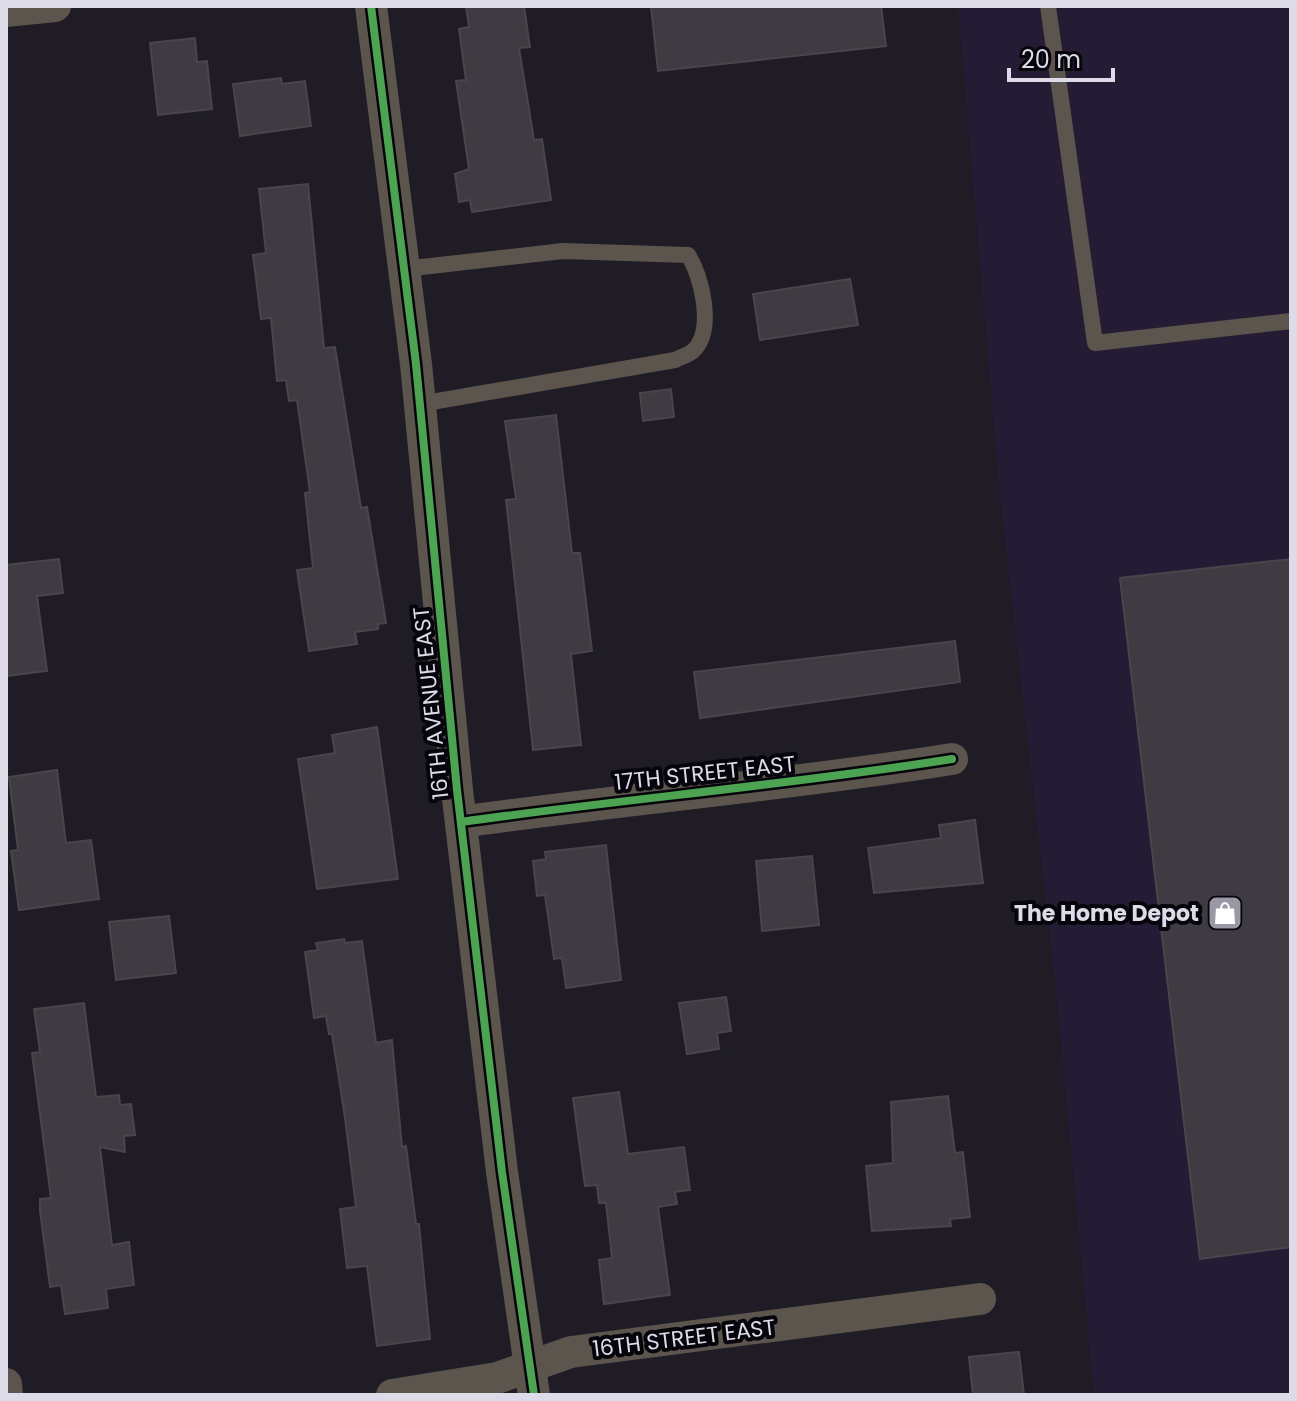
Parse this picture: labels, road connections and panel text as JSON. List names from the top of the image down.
{
  "streets": {
    "street": ["16TH AVENUE EAST", "17TH STREET EAST", "16TH STREET EAST"]
  },
  "crossings": [
    ["16TH AVENUE EAST", "17TH STREET EAST"],
    ["16TH AVENUE EAST", "16TH STREET EAST"]
  ],
  "places": {
    "shop": ["The Home Depot"]
  },
  "scale_bar": "20 m"
}
